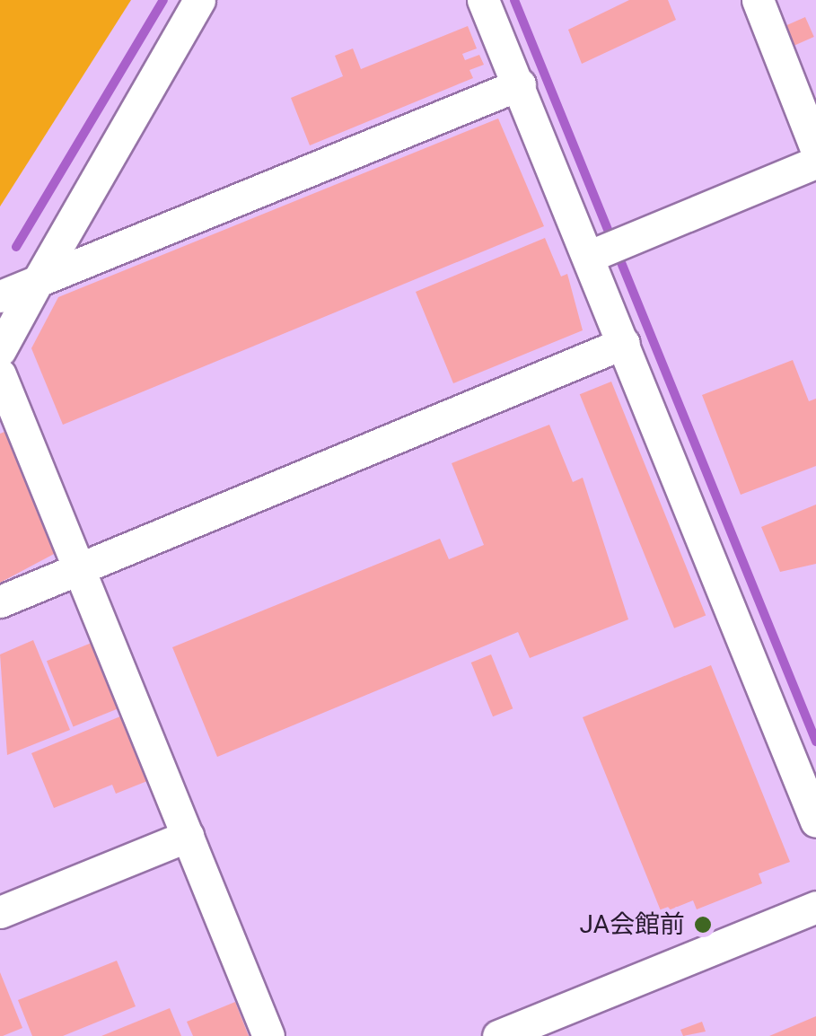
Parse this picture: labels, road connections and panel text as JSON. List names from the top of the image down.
{
  "places": ["JA会館前"]
}
